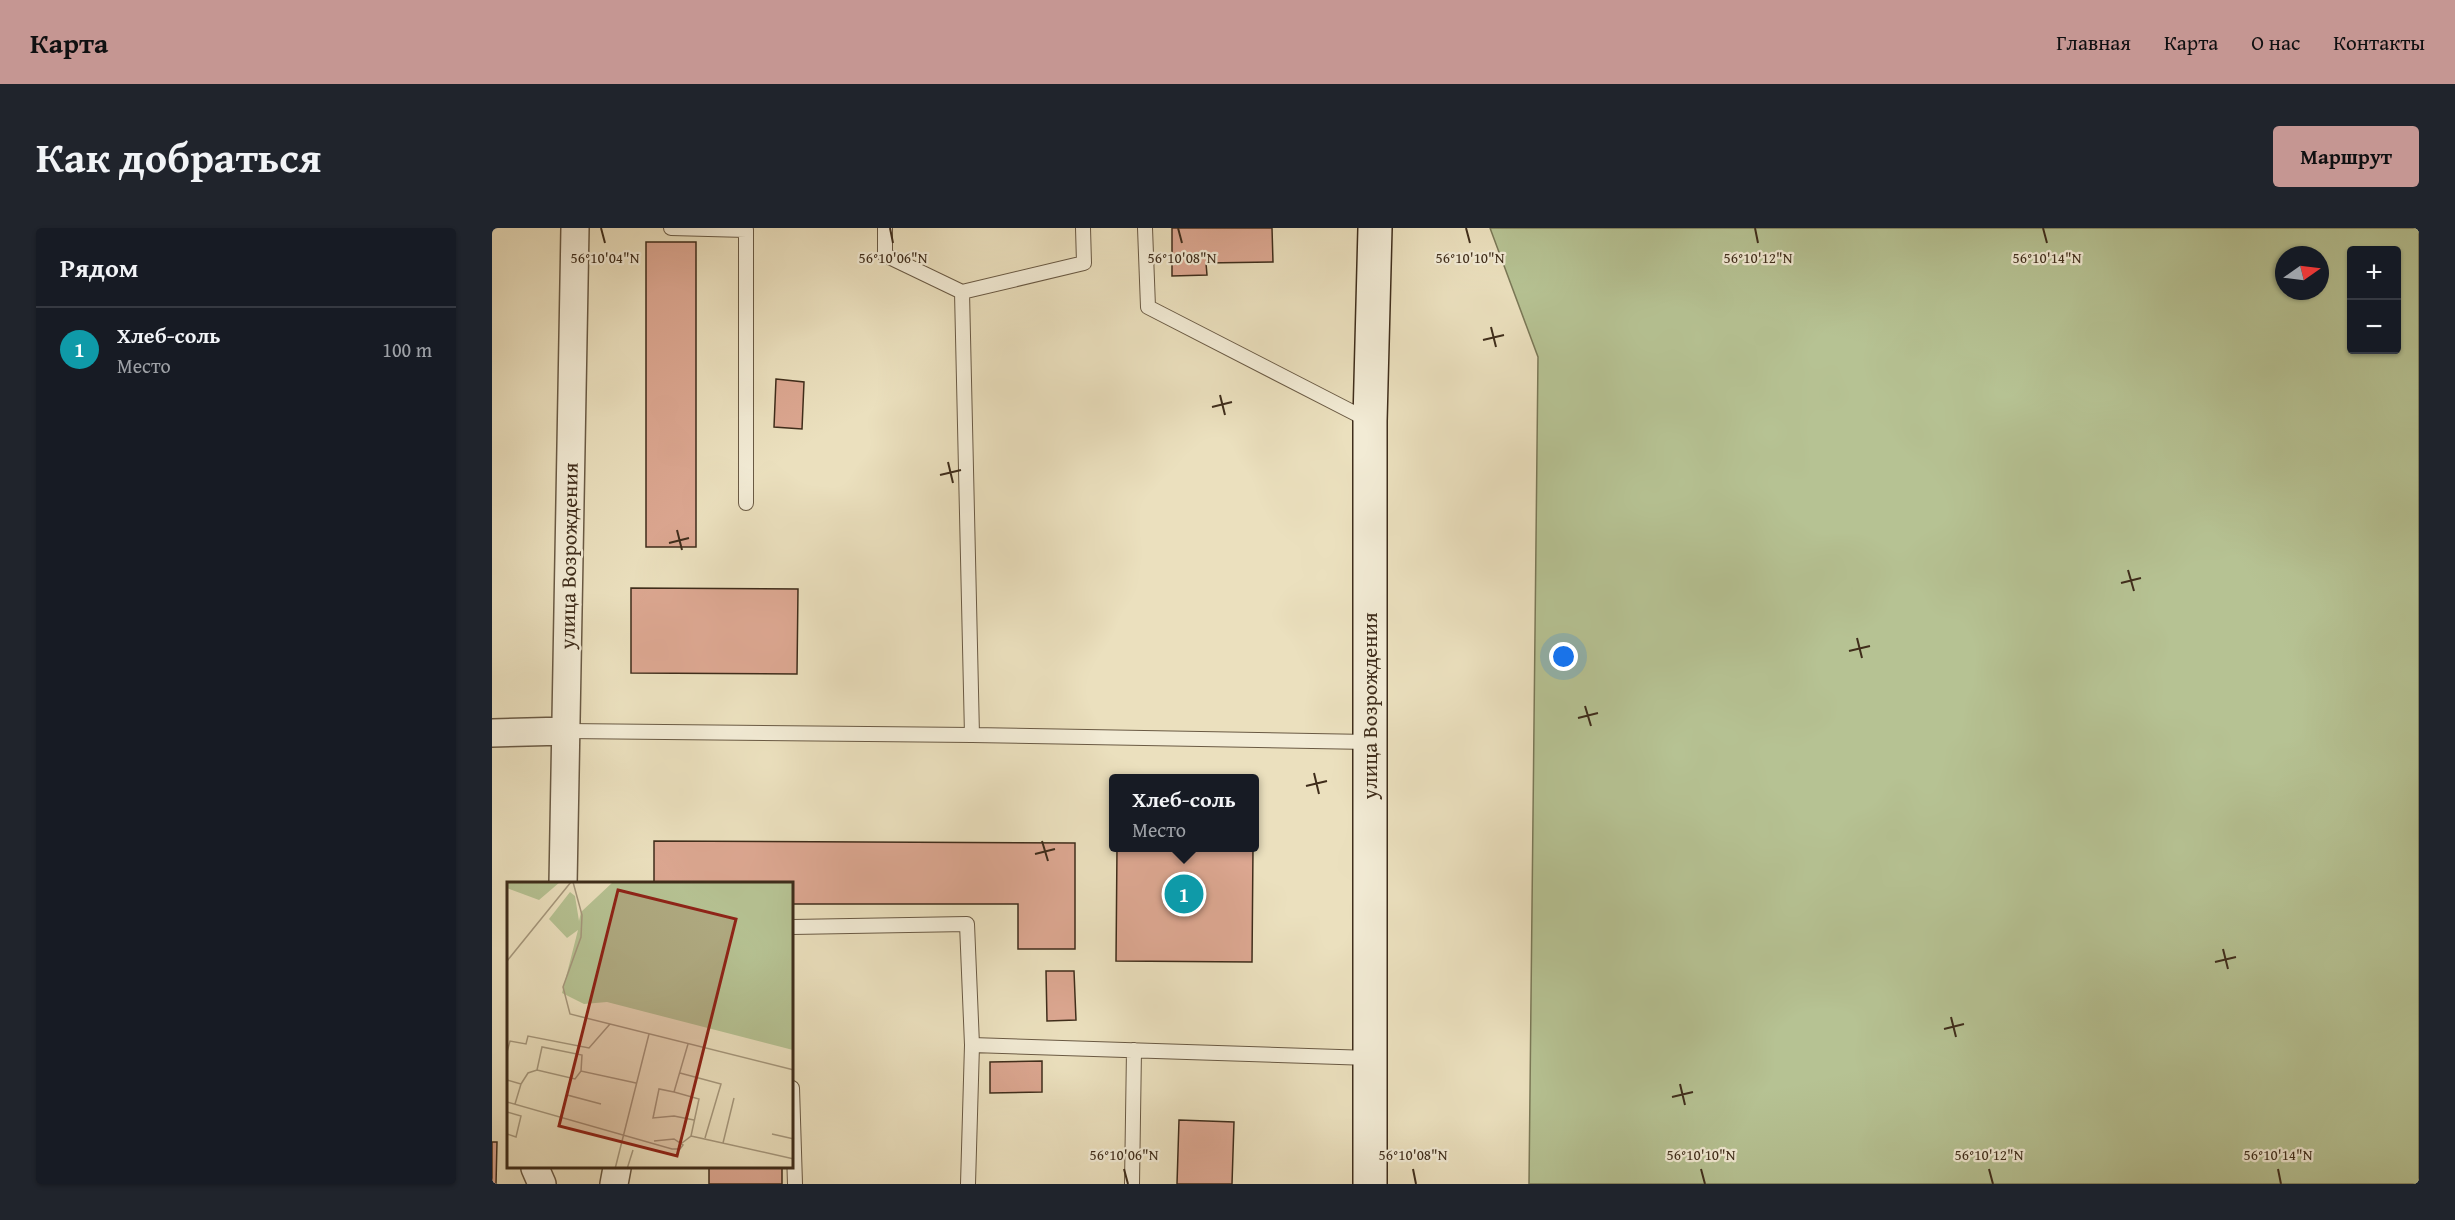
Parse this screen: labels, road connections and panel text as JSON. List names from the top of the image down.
{
  "streets": {
    "street": ["улица Возрождения"]
  },
  "north": "right",
  "page": {
    "header": "Карта",
    "nav": [
      "Главная",
      "Карта",
      "О нас",
      "Контакты"
    ],
    "title": "Как добраться",
    "buttons": "Маршрут",
    "heading": "Рядом",
    "map_buttons": ["+", "−"],
    "list": [
      {
        "mark": "1",
        "name": "Хлеб-соль",
        "note": "Место",
        "value": "100 m"
      }
    ],
    "popup": ["Хлеб-соль", "Место"],
    "pins": "1"
  },
  "coordinates": [
    "56°10'04\"N",
    "56°10'06\"N",
    "56°10'08\"N",
    "56°10'10\"N",
    "56°10'12\"N",
    "56°10'14\"N"
  ]
}
